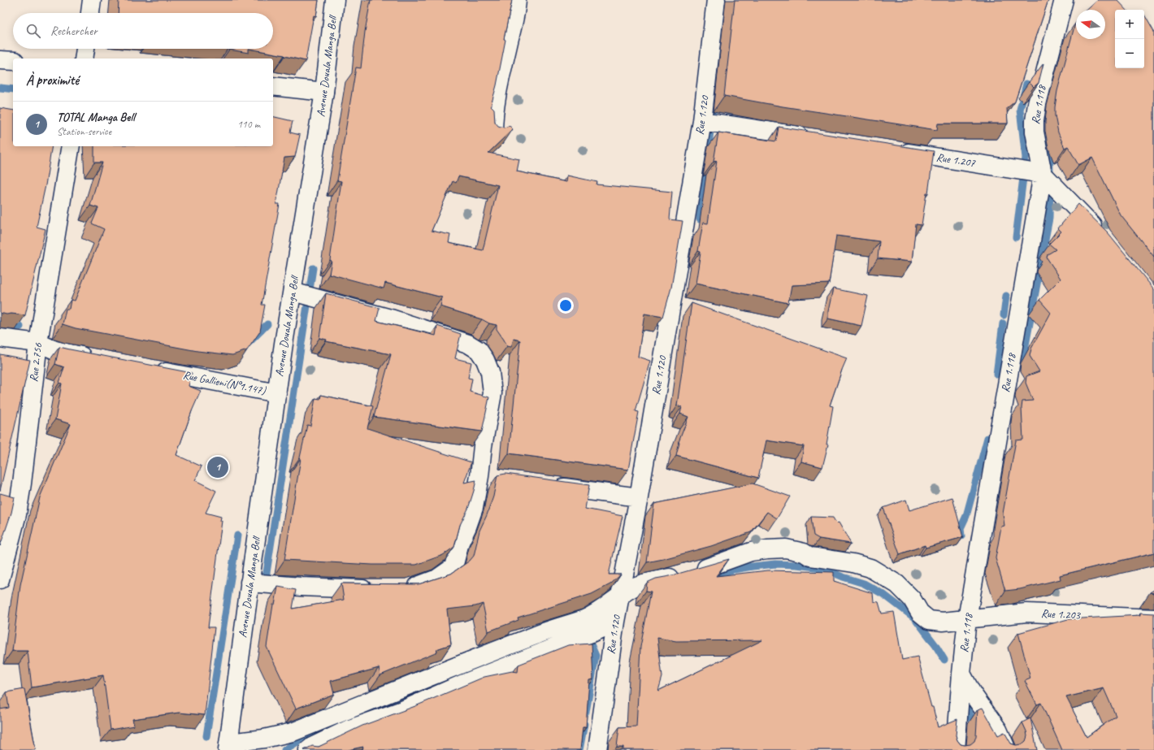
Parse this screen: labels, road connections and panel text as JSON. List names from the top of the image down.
{
  "streets": {
    "street": [
      "Avenue Douala Manga Bell",
      "Rue 1.118",
      "Rue 1.120",
      "Rue 1.207",
      "Rue 2.756",
      "Rue Gallieni(N°1.147)",
      "Rue 1.203"
    ]
  },
  "crossings": [
    ["Avenue Douala Manga Bell", "Rue Gallieni(N°1.147)"],
    ["Avenue Douala Manga Bell", "Rue 1.203"],
    ["Rue 1.118", "Rue 1.207"],
    ["Rue 1.118", "Rue 1.203"],
    ["Rue 1.120", "Rue 1.203"]
  ],
  "north": "left",
  "page": {
    "map_buttons": ["+", "−"],
    "search": "Rechercher",
    "heading": "À proximité",
    "list": [
      {
        "mark": "1",
        "name": "TOTAL Manga Bell",
        "note": "Station-service",
        "value": "110 m"
      }
    ],
    "pins": "1"
  }
}
